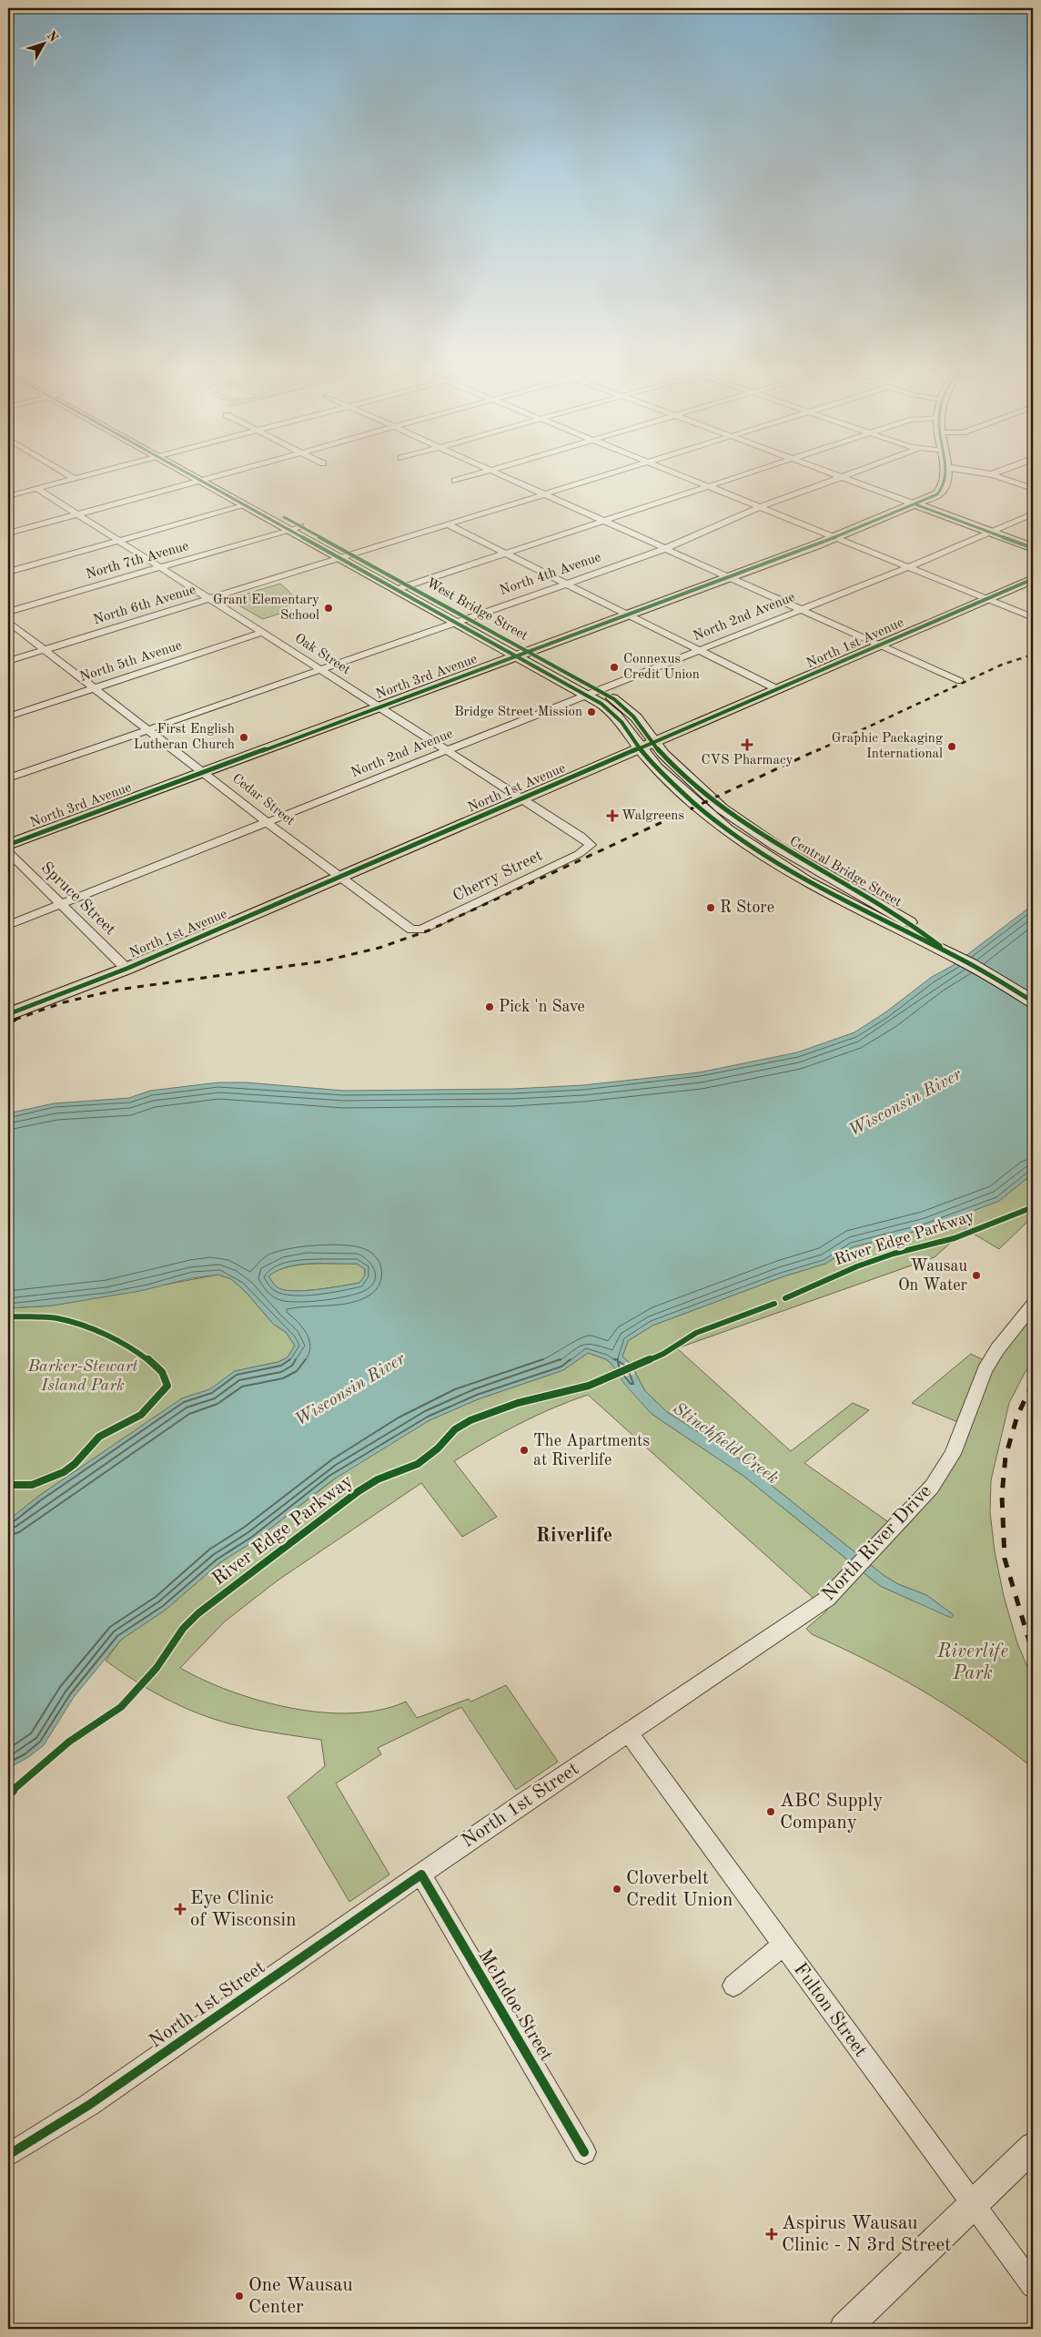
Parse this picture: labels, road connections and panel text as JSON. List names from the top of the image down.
{
  "streets": {
    "main road": [
      "West Bridge Street",
      "North 1st Avenue",
      "North 3rd Avenue",
      "Central Bridge Street"
    ],
    "street": [
      "North 7th Avenue",
      "North 4th Avenue",
      "North 6th Avenue",
      "North 2nd Avenue",
      "Oak Street",
      "North 5th Avenue",
      "Cedar Street",
      "Cherry Street",
      "Spruce Street",
      "North River Drive",
      "North 1st Street",
      "McIndoe Street",
      "Fulton Street"
    ],
    "cycle path": ["River Edge Parkway"]
  },
  "crossings": [
    ["North 7th Avenue", "West Bridge Street"],
    ["North 7th Avenue", "Oak Street"],
    ["North 4th Avenue", "West Bridge Street"],
    ["North 4th Avenue", "Oak Street"],
    ["North 4th Avenue", "Cedar Street"],
    ["North 6th Avenue", "West Bridge Street"],
    ["North 6th Avenue", "Oak Street"],
    ["North 6th Avenue", "Cedar Street"],
    ["West Bridge Street", "North 2nd Avenue"],
    ["West Bridge Street", "North 1st Avenue"],
    ["West Bridge Street", "North 3rd Avenue"],
    ["West Bridge Street", "Central Bridge Street"],
    ["North 2nd Avenue", "Oak Street"],
    ["North 2nd Avenue", "Cedar Street"],
    ["North 2nd Avenue", "Spruce Street"],
    ["North 1st Avenue", "Oak Street"],
    ["North 1st Avenue", "Cedar Street"],
    ["North 1st Avenue", "Spruce Street"],
    ["Oak Street", "North 5th Avenue"],
    ["Oak Street", "North 3rd Avenue"],
    ["Oak Street", "Cherry Street"],
    ["North 5th Avenue", "Cedar Street"],
    ["North 3rd Avenue", "Cedar Street"],
    ["Cedar Street", "Cherry Street"],
    ["North River Drive", "North 1st Street"],
    ["North River Drive", "Fulton Street"],
    ["North 1st Street", "McIndoe Street"],
    ["North 1st Street", "Fulton Street"]
  ],
  "districts": ["Riverlife"],
  "water": ["Wisconsin River", "Stinchfield Creek"],
  "parks": ["Barker-Stewart Island Park", "Riverlife Park"],
  "places": {
    "other": [
      "Grant Elementary School",
      "Connexus Credit Union",
      "Bridge Street Mission",
      "First English Lutheran Church",
      "Graphic Packaging International",
      "R Store",
      "Pick 'n Save",
      "Wausau On Water",
      "The Apartments at Riverlife",
      "ABC Supply Company",
      "Cloverbelt Credit Union",
      "One Wausau Center"
    ],
    "health": [
      "CVS Pharmacy",
      "Walgreens",
      "Eye Clinic of Wisconsin",
      "Aspirus Wausau Clinic - N 3rd Street"
    ]
  },
  "north": "top right"
}
